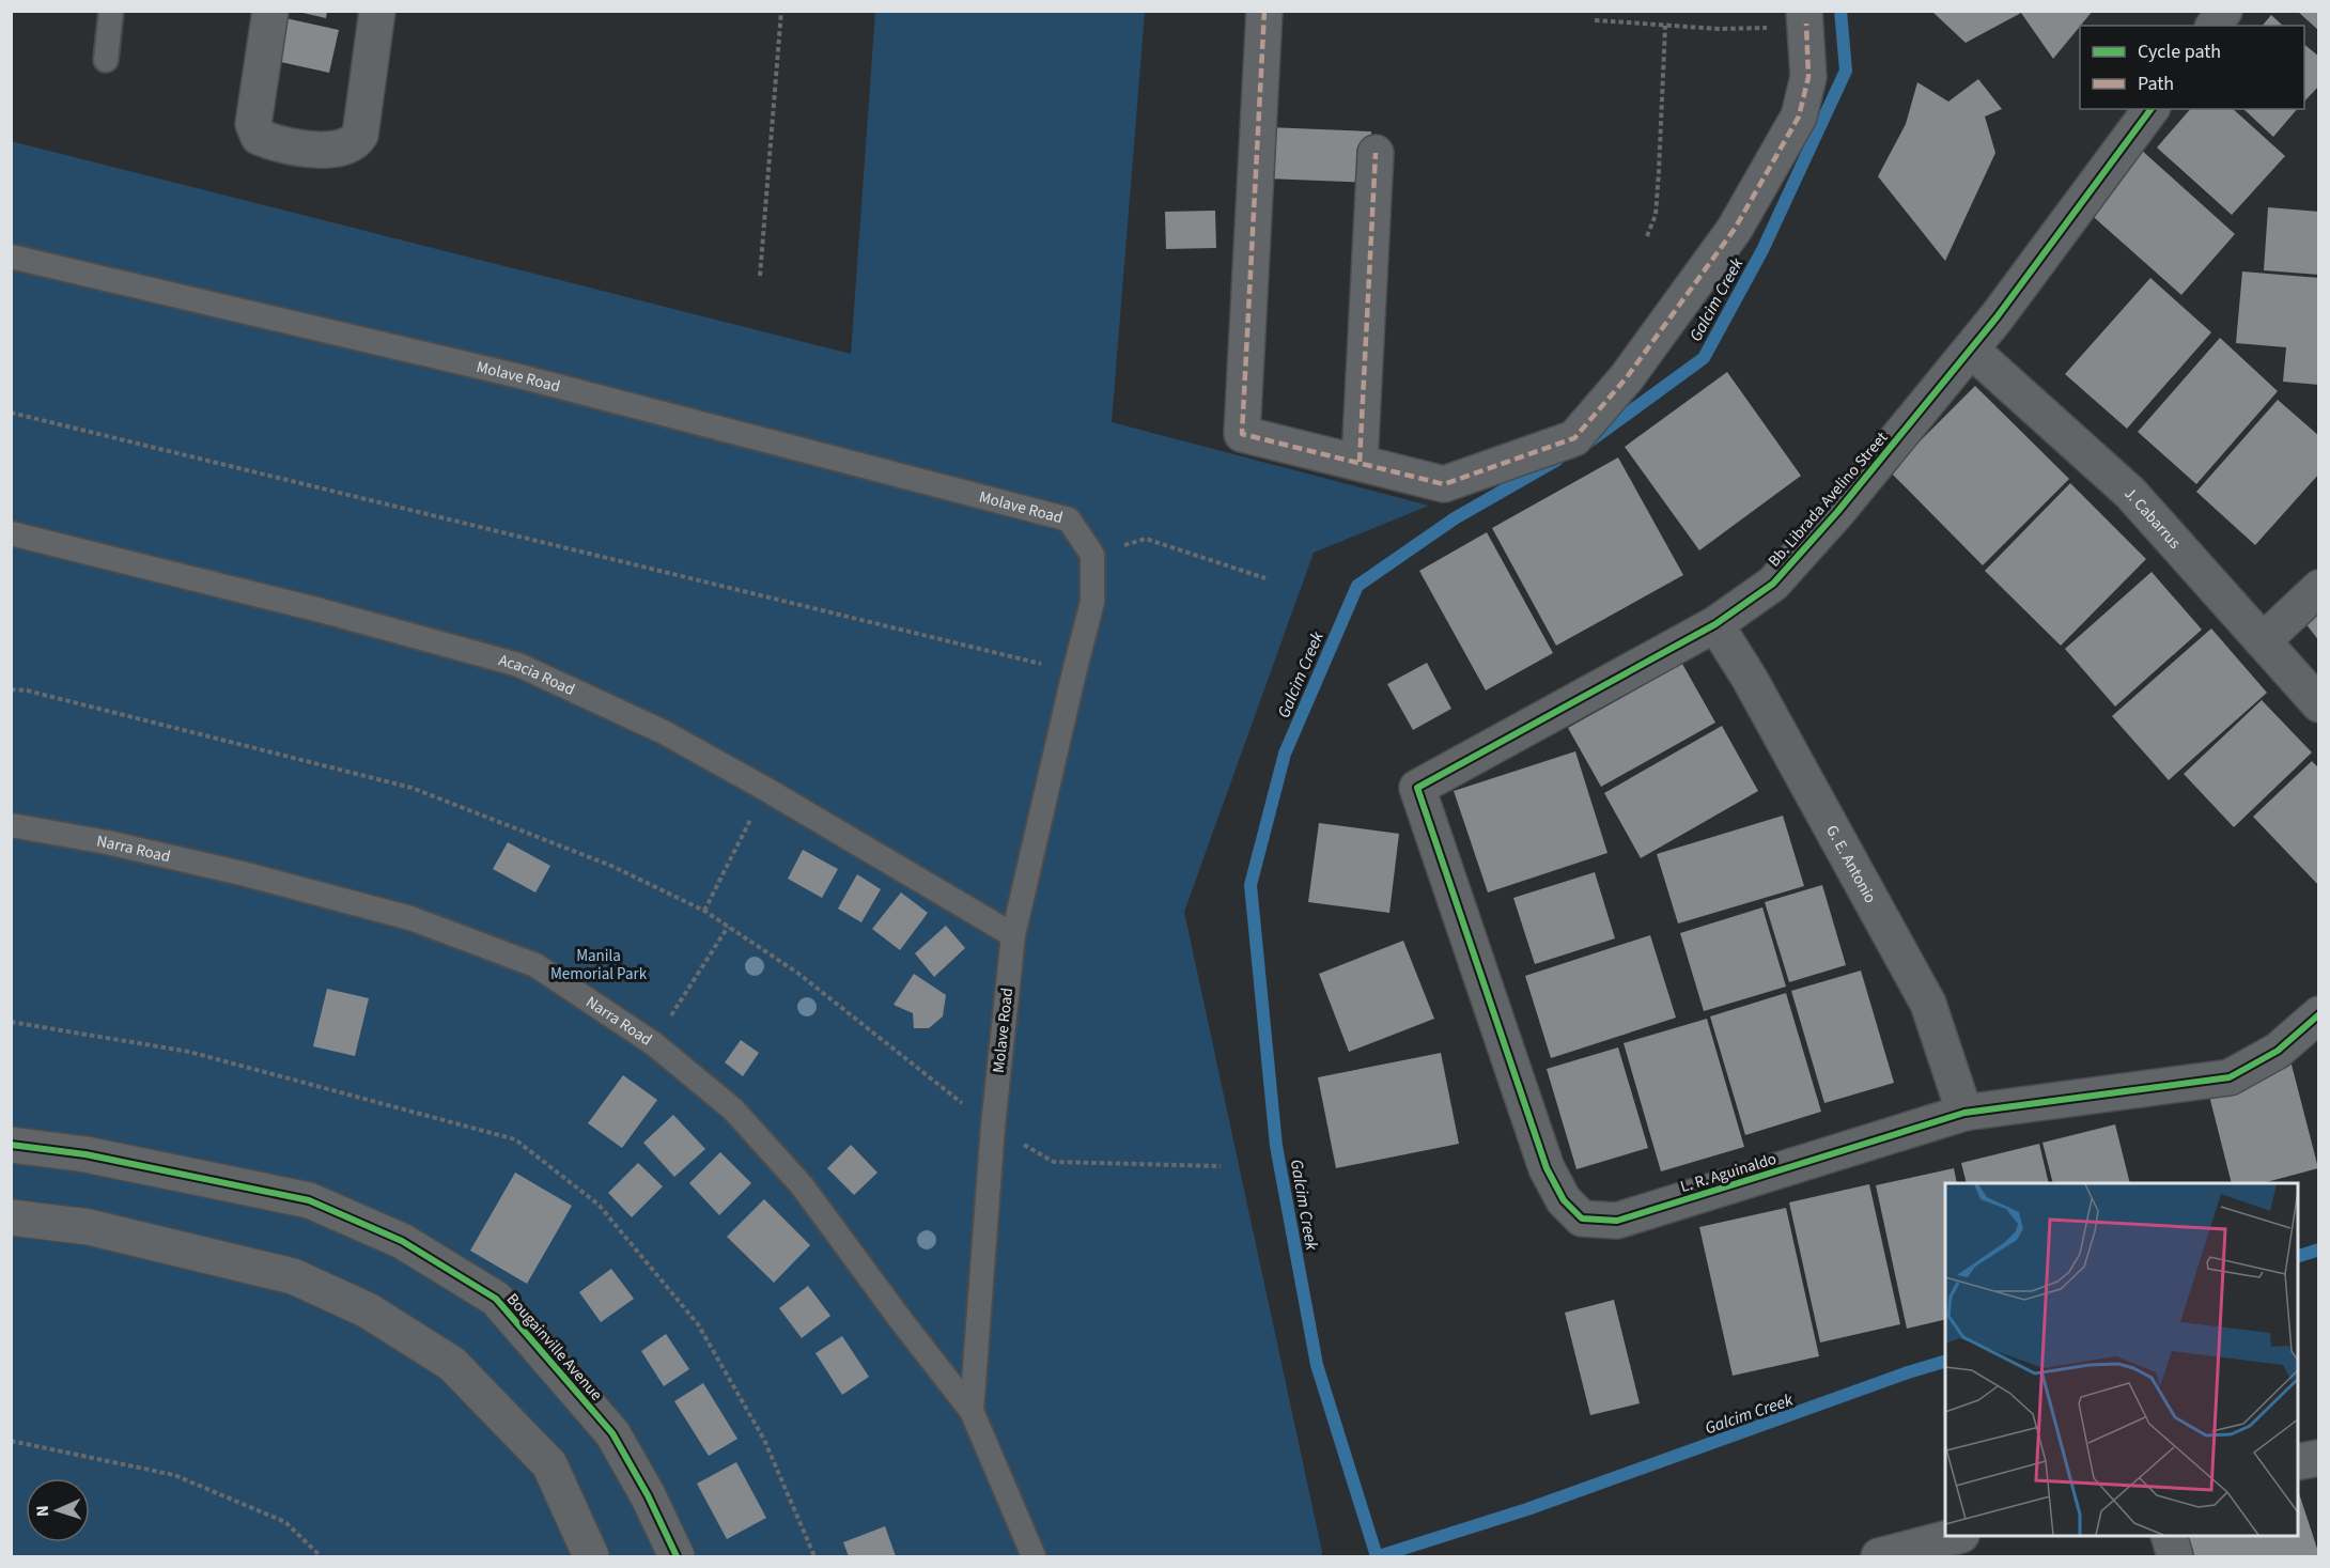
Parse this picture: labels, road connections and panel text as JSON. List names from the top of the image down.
{
  "streets": {
    "street": [
      "Bb. Librada Avelino Street",
      "J. Cabarrus",
      "G. E. Antonio",
      "L. R. Aguinaldo",
      "Bougainville Avenue"
    ],
    "lane": ["Molave Road", "Acacia Road", "Narra Road"]
  },
  "crossings": [
    ["Molave Road", "Acacia Road"],
    ["Molave Road", "Narra Road"],
    ["Bb. Librada Avelino Street", "J. Cabarrus"],
    ["Bb. Librada Avelino Street", "G. E. Antonio"],
    ["Bb. Librada Avelino Street", "L. R. Aguinaldo"],
    ["G. E. Antonio", "L. R. Aguinaldo"]
  ],
  "water": ["Galcim Creek"],
  "parks": ["Manila Memorial Park"],
  "legend": ["Cycle path", "Path"],
  "north": "left"
}
